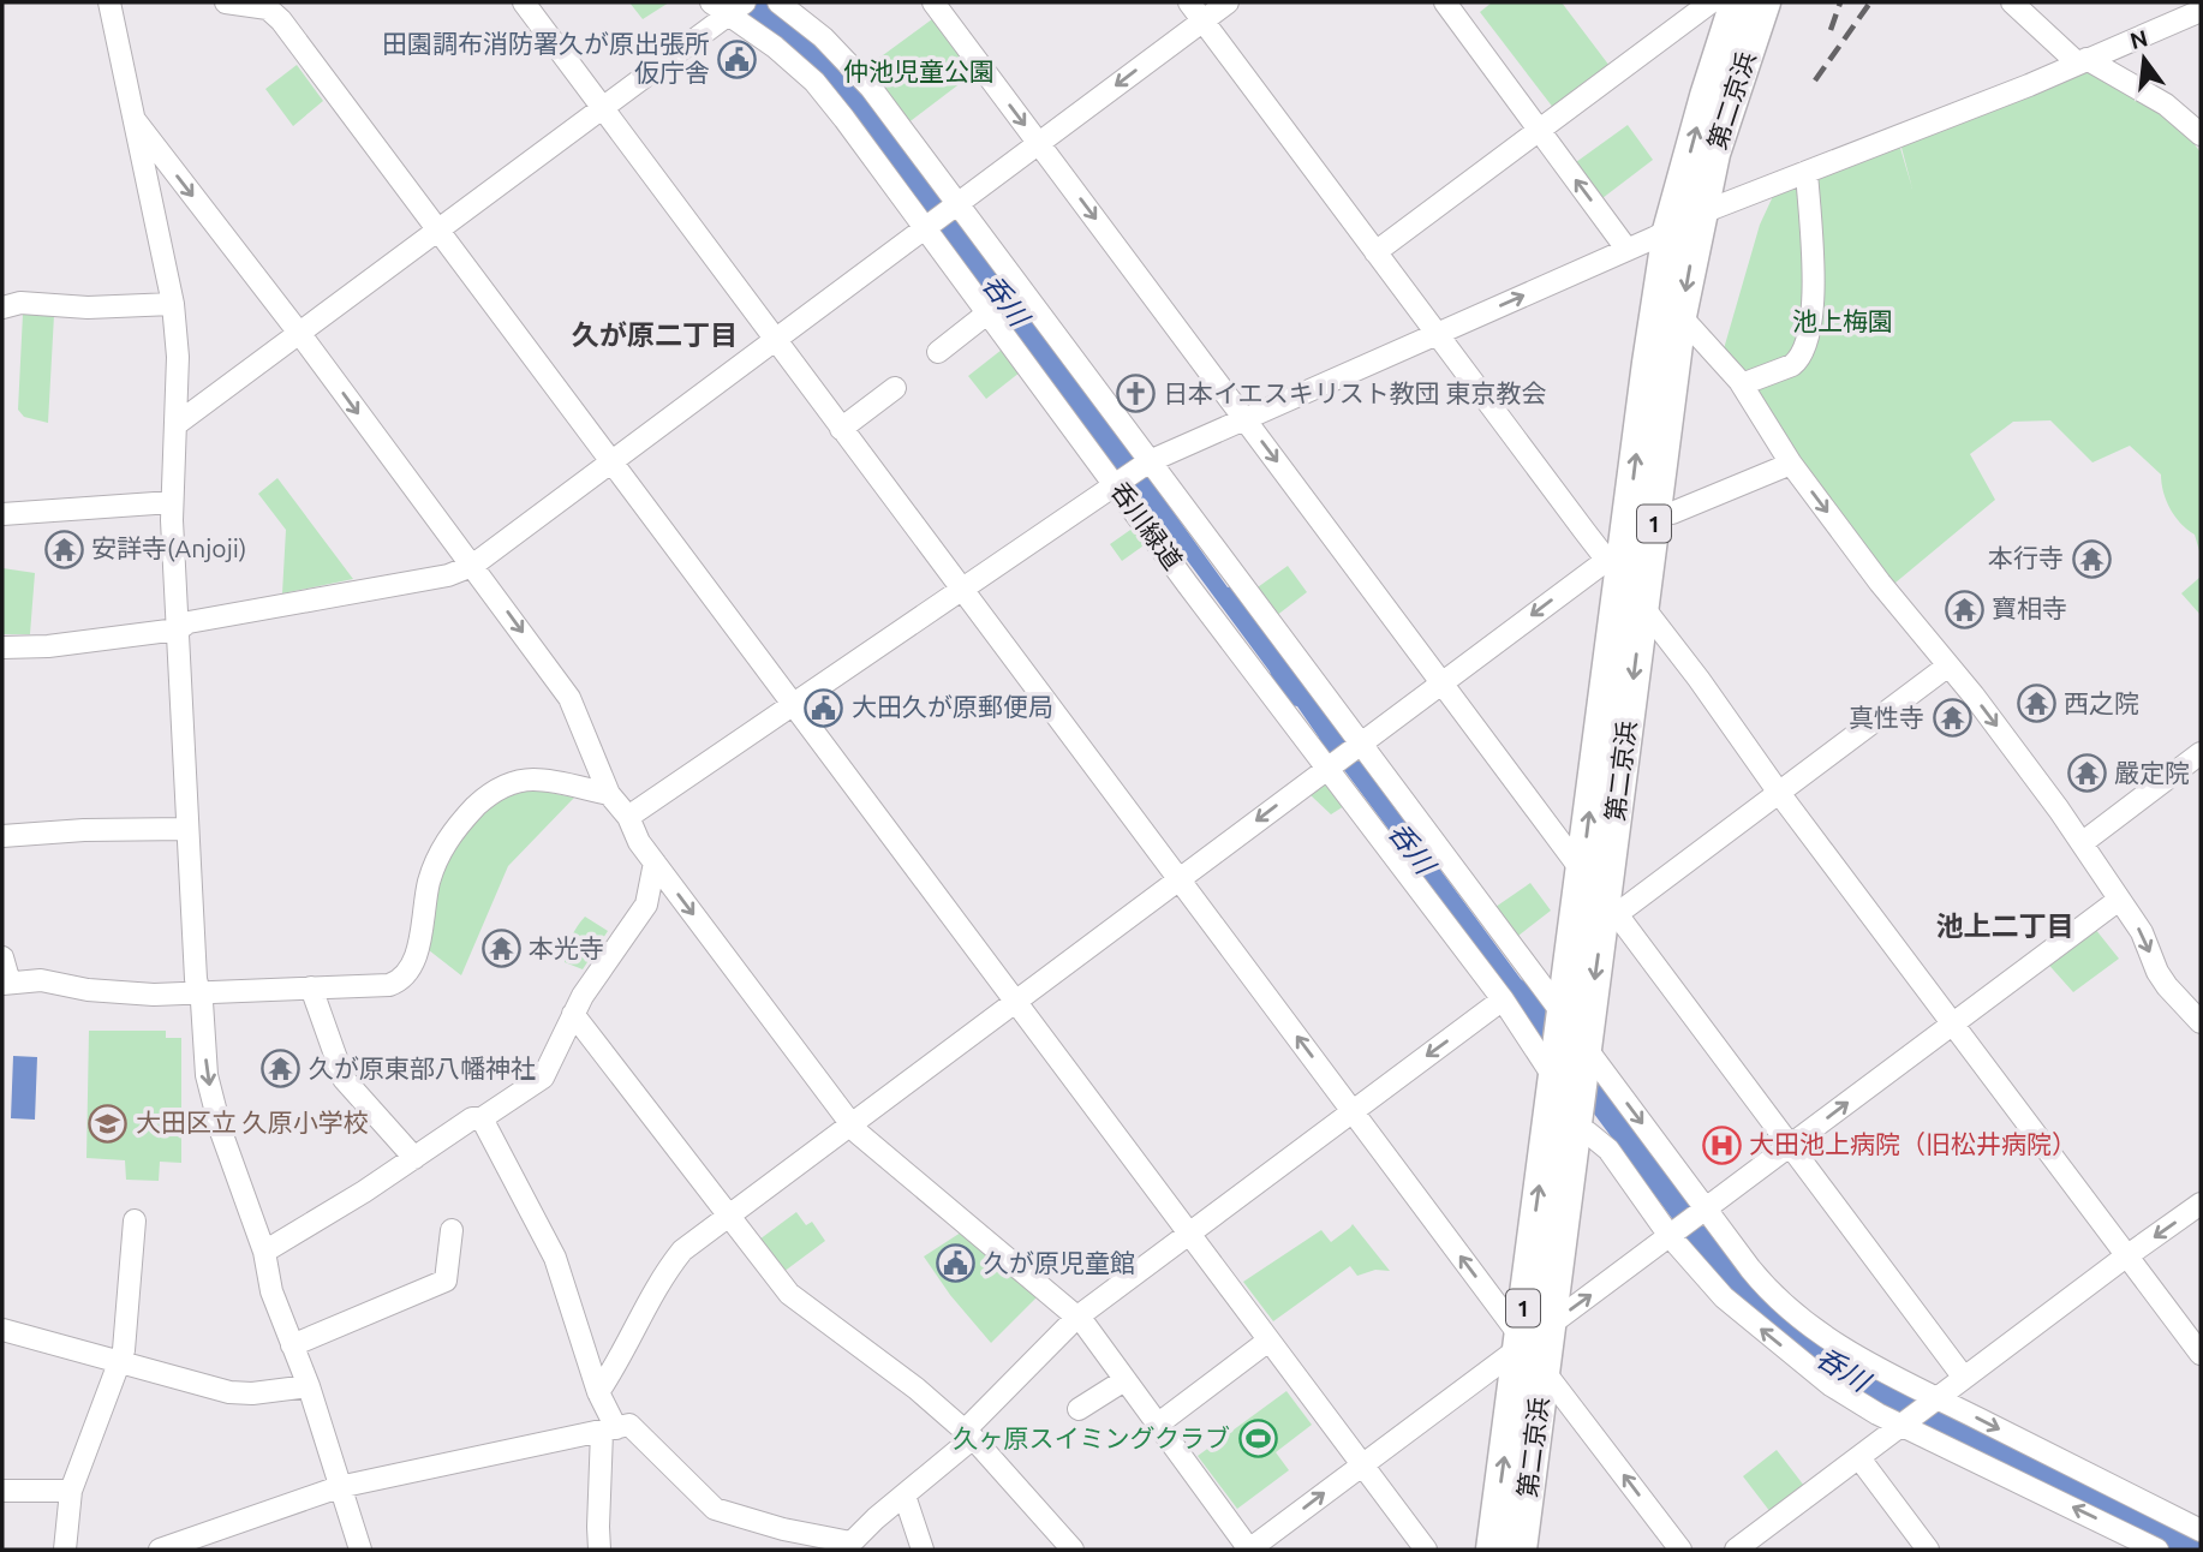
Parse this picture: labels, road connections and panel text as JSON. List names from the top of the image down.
{
  "streets": {
    "highway": ["第二京浜", "1"],
    "street": ["呑川緑道"]
  },
  "crossings": [
    ["第二京浜", "呑川緑道"]
  ],
  "districts": ["久が原二丁目", "池上二丁目"],
  "water": ["呑川"],
  "parks": ["仲池児童公園", "池上梅園"],
  "places": {
    "public building": ["田園調布消防署久が原出張所 仮庁舎", "大田久が原郵便局", "久が原児童館"],
    "church": ["日本イエスキリスト教団 東京教会"],
    "temple": [
      "安詳寺(Anjoji)",
      "本行寺",
      "寶相寺",
      "西之院",
      "真性寺",
      "嚴定院",
      "本光寺",
      "久が原東部八幡神社"
    ],
    "school or university": ["大田区立 久原小学校"],
    "hospital": ["大田池上病院（旧松井病院）"],
    "sports": ["久ヶ原スイミングクラブ"]
  },
  "north": "top"
}
